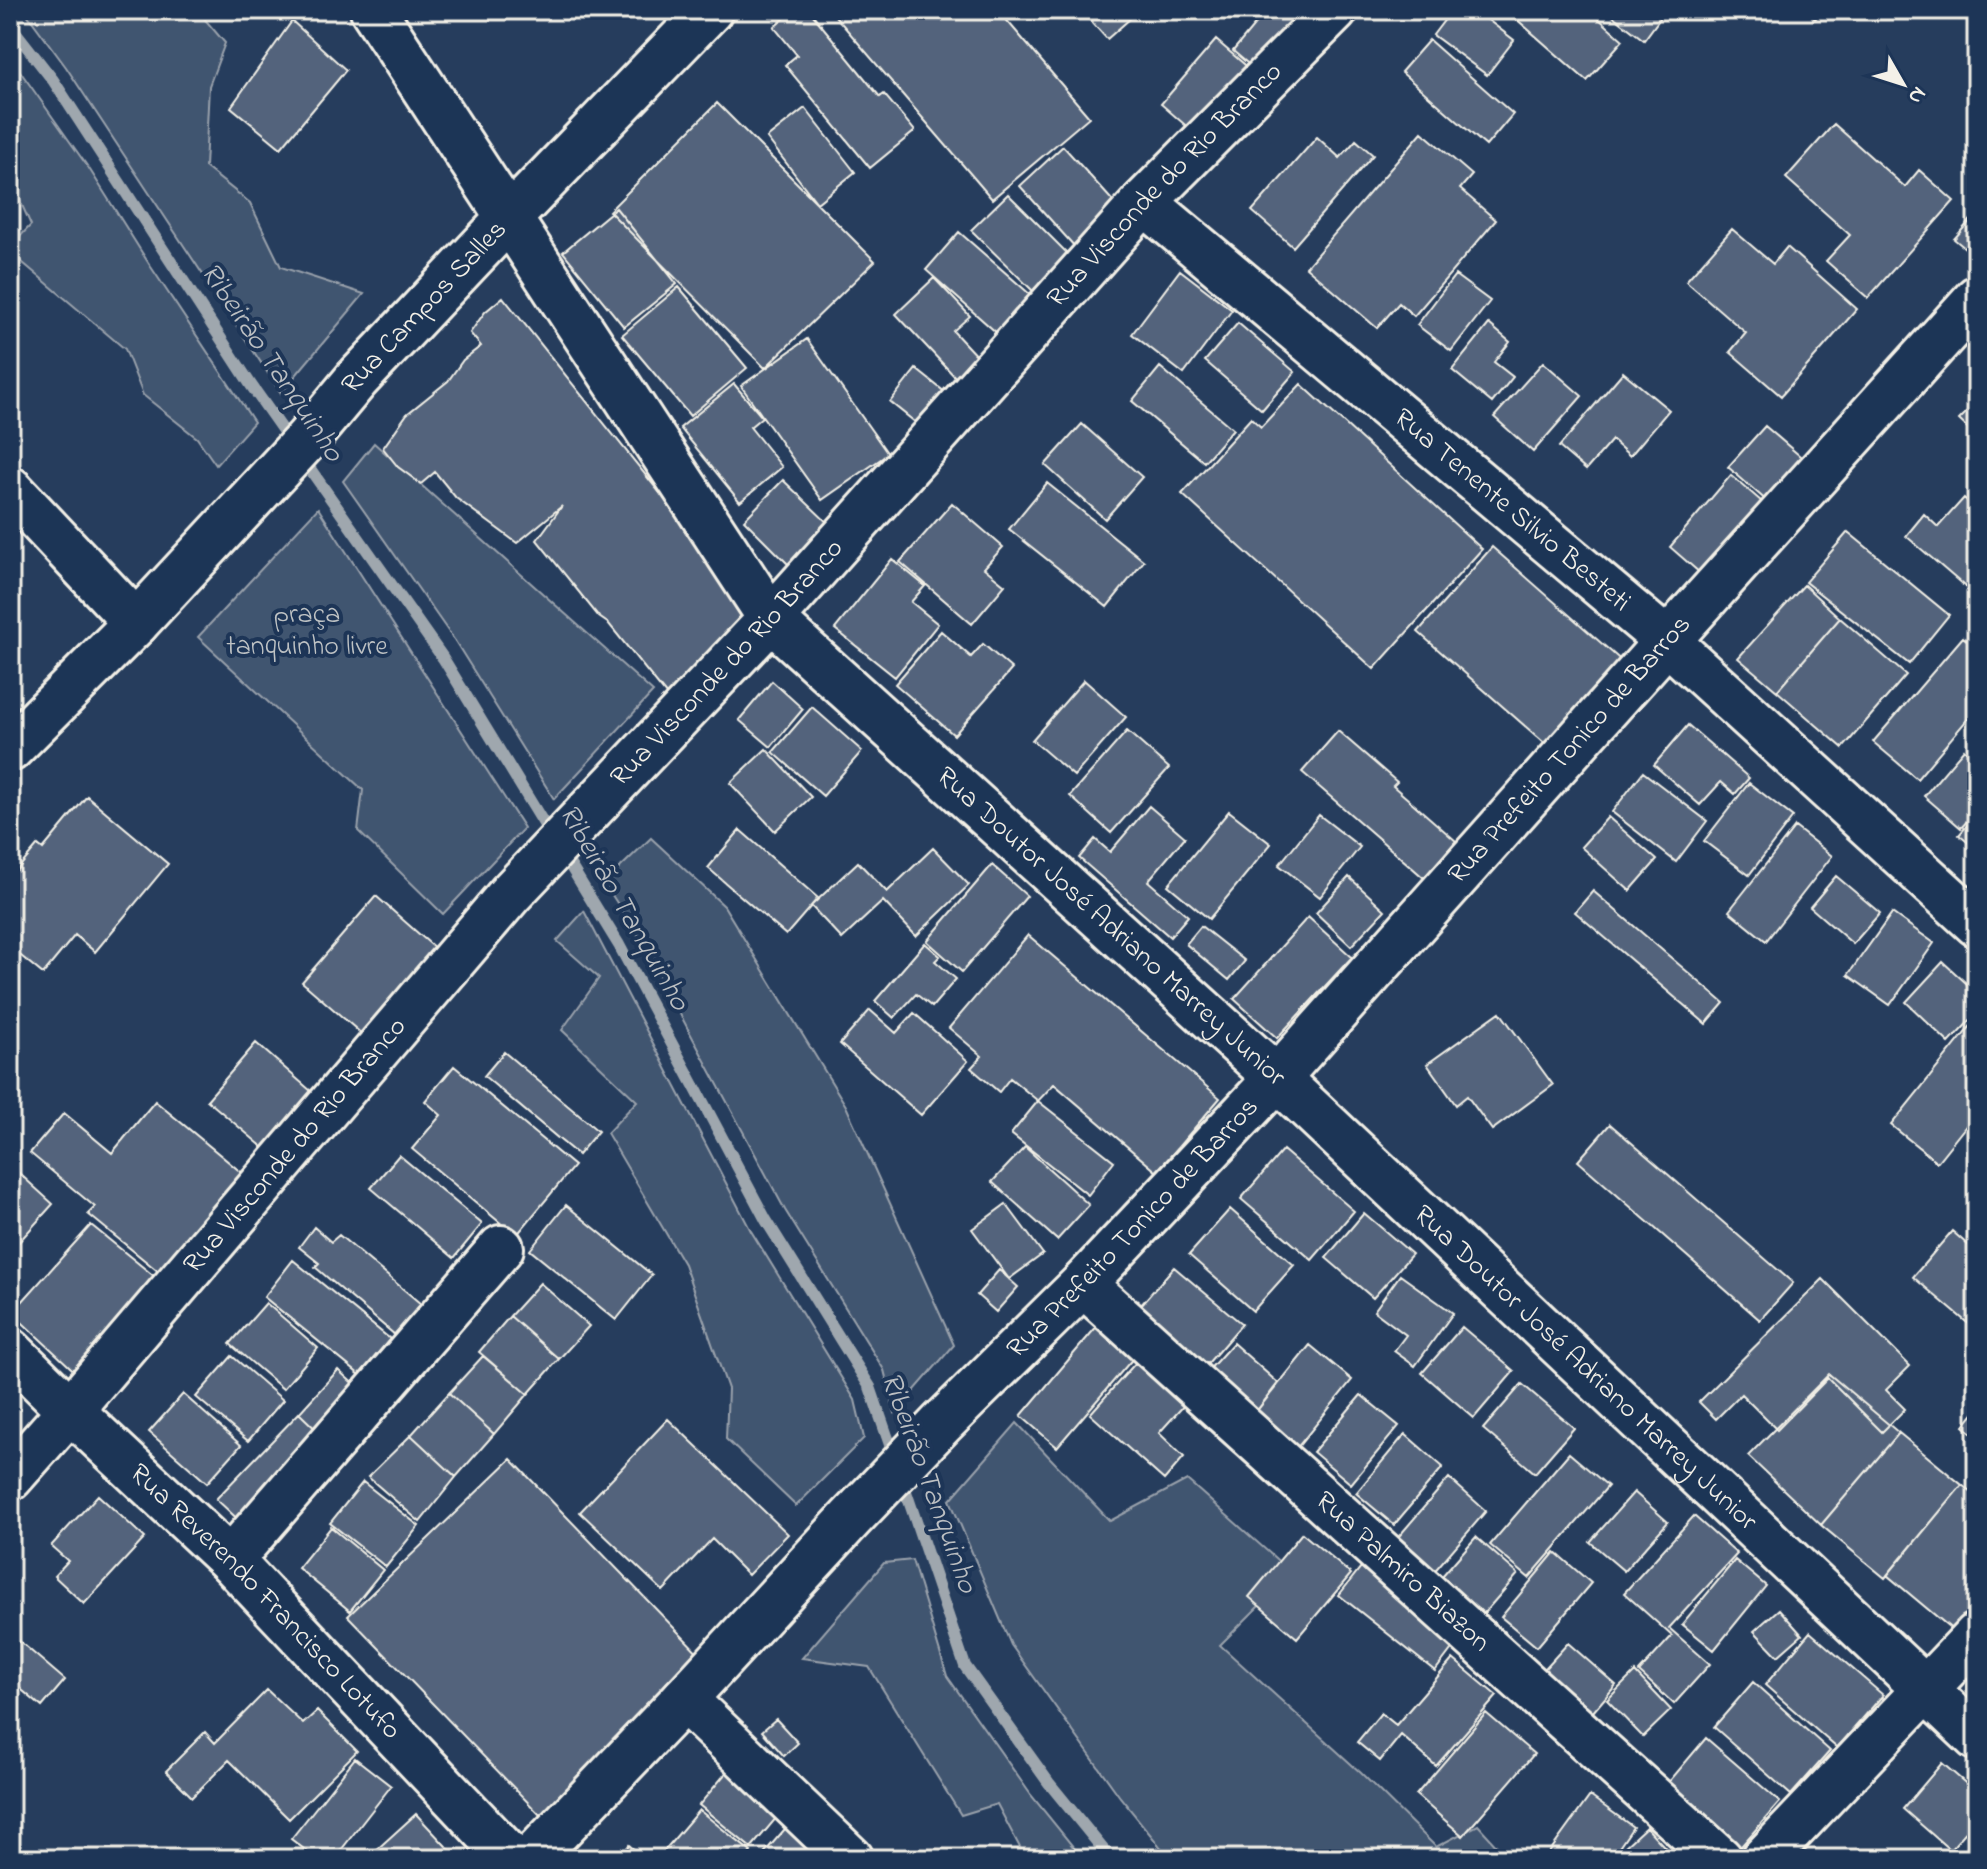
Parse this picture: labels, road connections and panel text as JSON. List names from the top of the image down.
{
  "streets": {
    "street": [
      "Rua Visconde do Rio Branco",
      "Rua Campos Salles",
      "Rua Tenente Silvio Besteti",
      "Rua Prefeito Tonico de Barros",
      "Rua Doutor José Adriano Marrey Junior",
      "Rua Palmiro Biazon",
      "Rua Reverendo Francisco Lotufo"
    ]
  },
  "crossings": [
    ["Rua Visconde do Rio Branco", "Rua Tenente Silvio Besteti"],
    ["Rua Visconde do Rio Branco", "Rua Doutor José Adriano Marrey Junior"],
    ["Rua Visconde do Rio Branco", "Rua Reverendo Francisco Lotufo"],
    ["Rua Campos Salles", "Rua Doutor José Adriano Marrey Junior"],
    ["Rua Tenente Silvio Besteti", "Rua Prefeito Tonico de Barros"],
    ["Rua Prefeito Tonico de Barros", "Rua Doutor José Adriano Marrey Junior"],
    ["Rua Prefeito Tonico de Barros", "Rua Palmiro Biazon"]
  ],
  "water": ["Ribeirão Tanquinho"],
  "parks": ["praça tanquinho livre"],
  "north": "bottom right"
}
